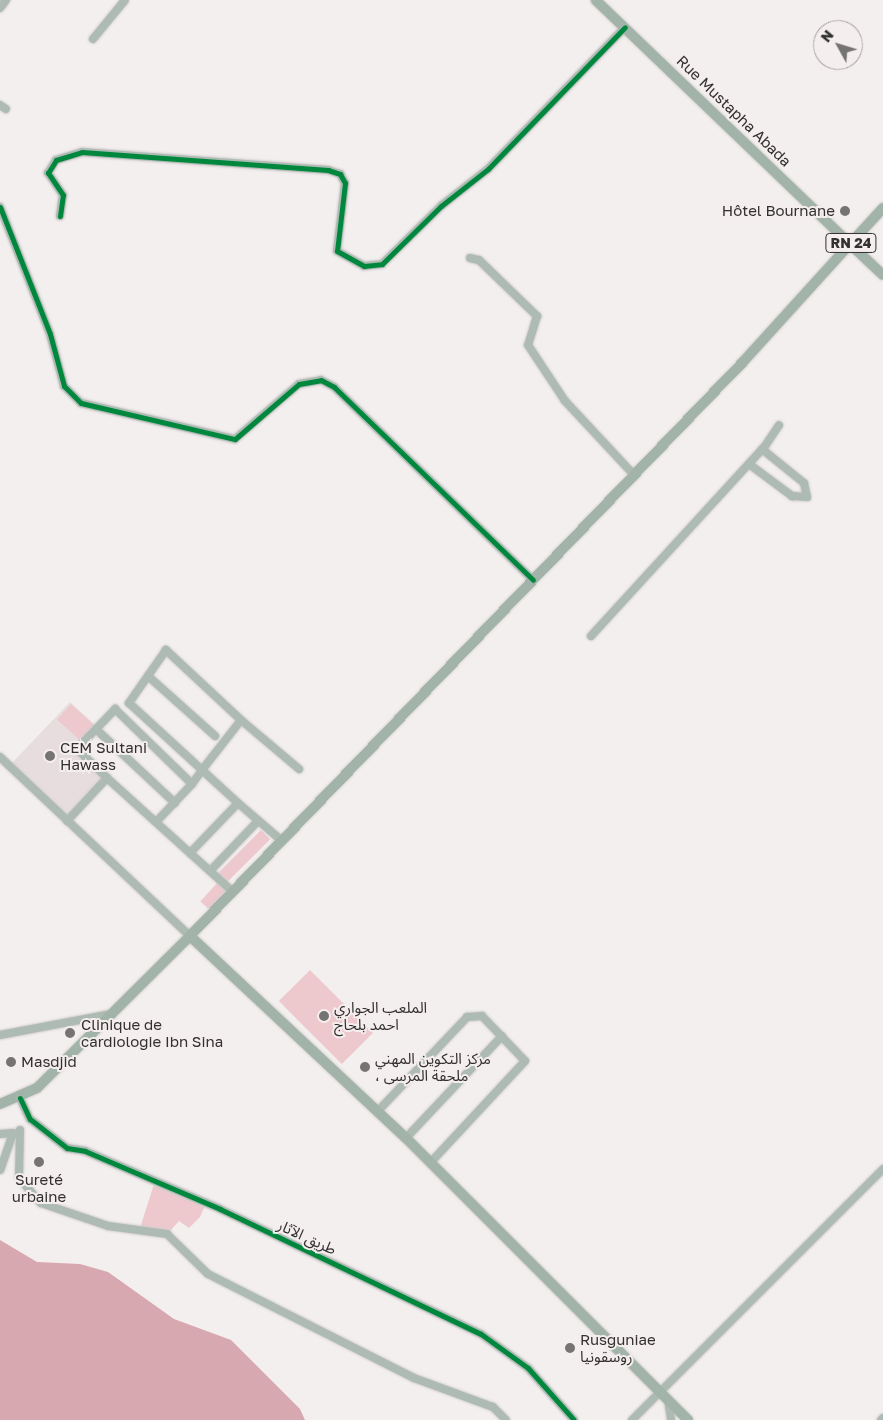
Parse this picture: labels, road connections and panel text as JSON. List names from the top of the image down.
{
  "streets": {
    "main road": ["Rue Mustapha Abada", "RN 24"],
    "street": ["طريق الآثار"]
  },
  "crossings": [
    ["Rue Mustapha Abada", "RN 24"]
  ],
  "places": [
    "Hôtel Bournane",
    "CEM Sultani Hawass",
    "الملعب الجواري احمد بلحاج",
    "Clinique de cardiologie Ibn Sina",
    "Masdjid",
    "مركز التكوين المهني ، ملحقة المرسى",
    "Sureté urbaine",
    "Rusguniae روسقونيا"
  ],
  "north": "top left"
}
